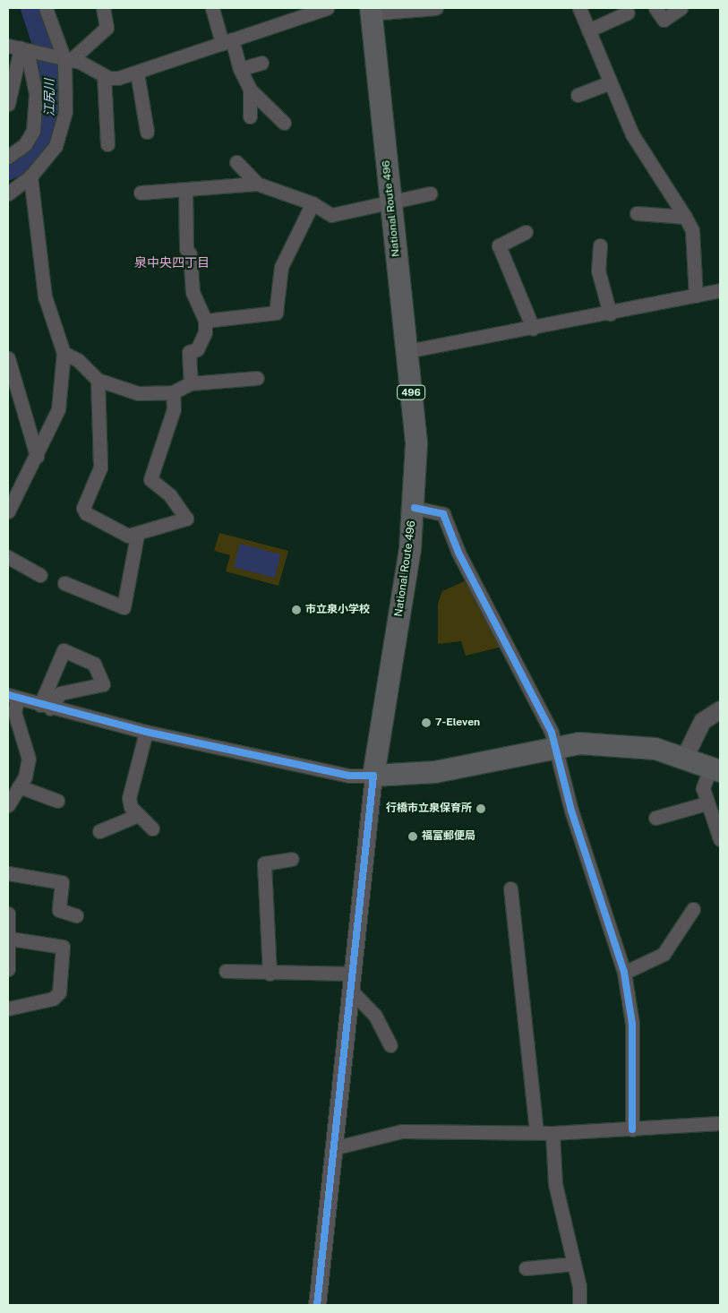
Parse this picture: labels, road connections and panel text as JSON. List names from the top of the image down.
{
  "streets": {
    "highway": ["National Route 496", "496"]
  },
  "districts": ["泉中央四丁目"],
  "water": ["江尻川"],
  "places": [
    "市立泉小学校",
    "7-Eleven",
    "行橋市立泉保育所",
    "福富郵便局"
  ]
}
